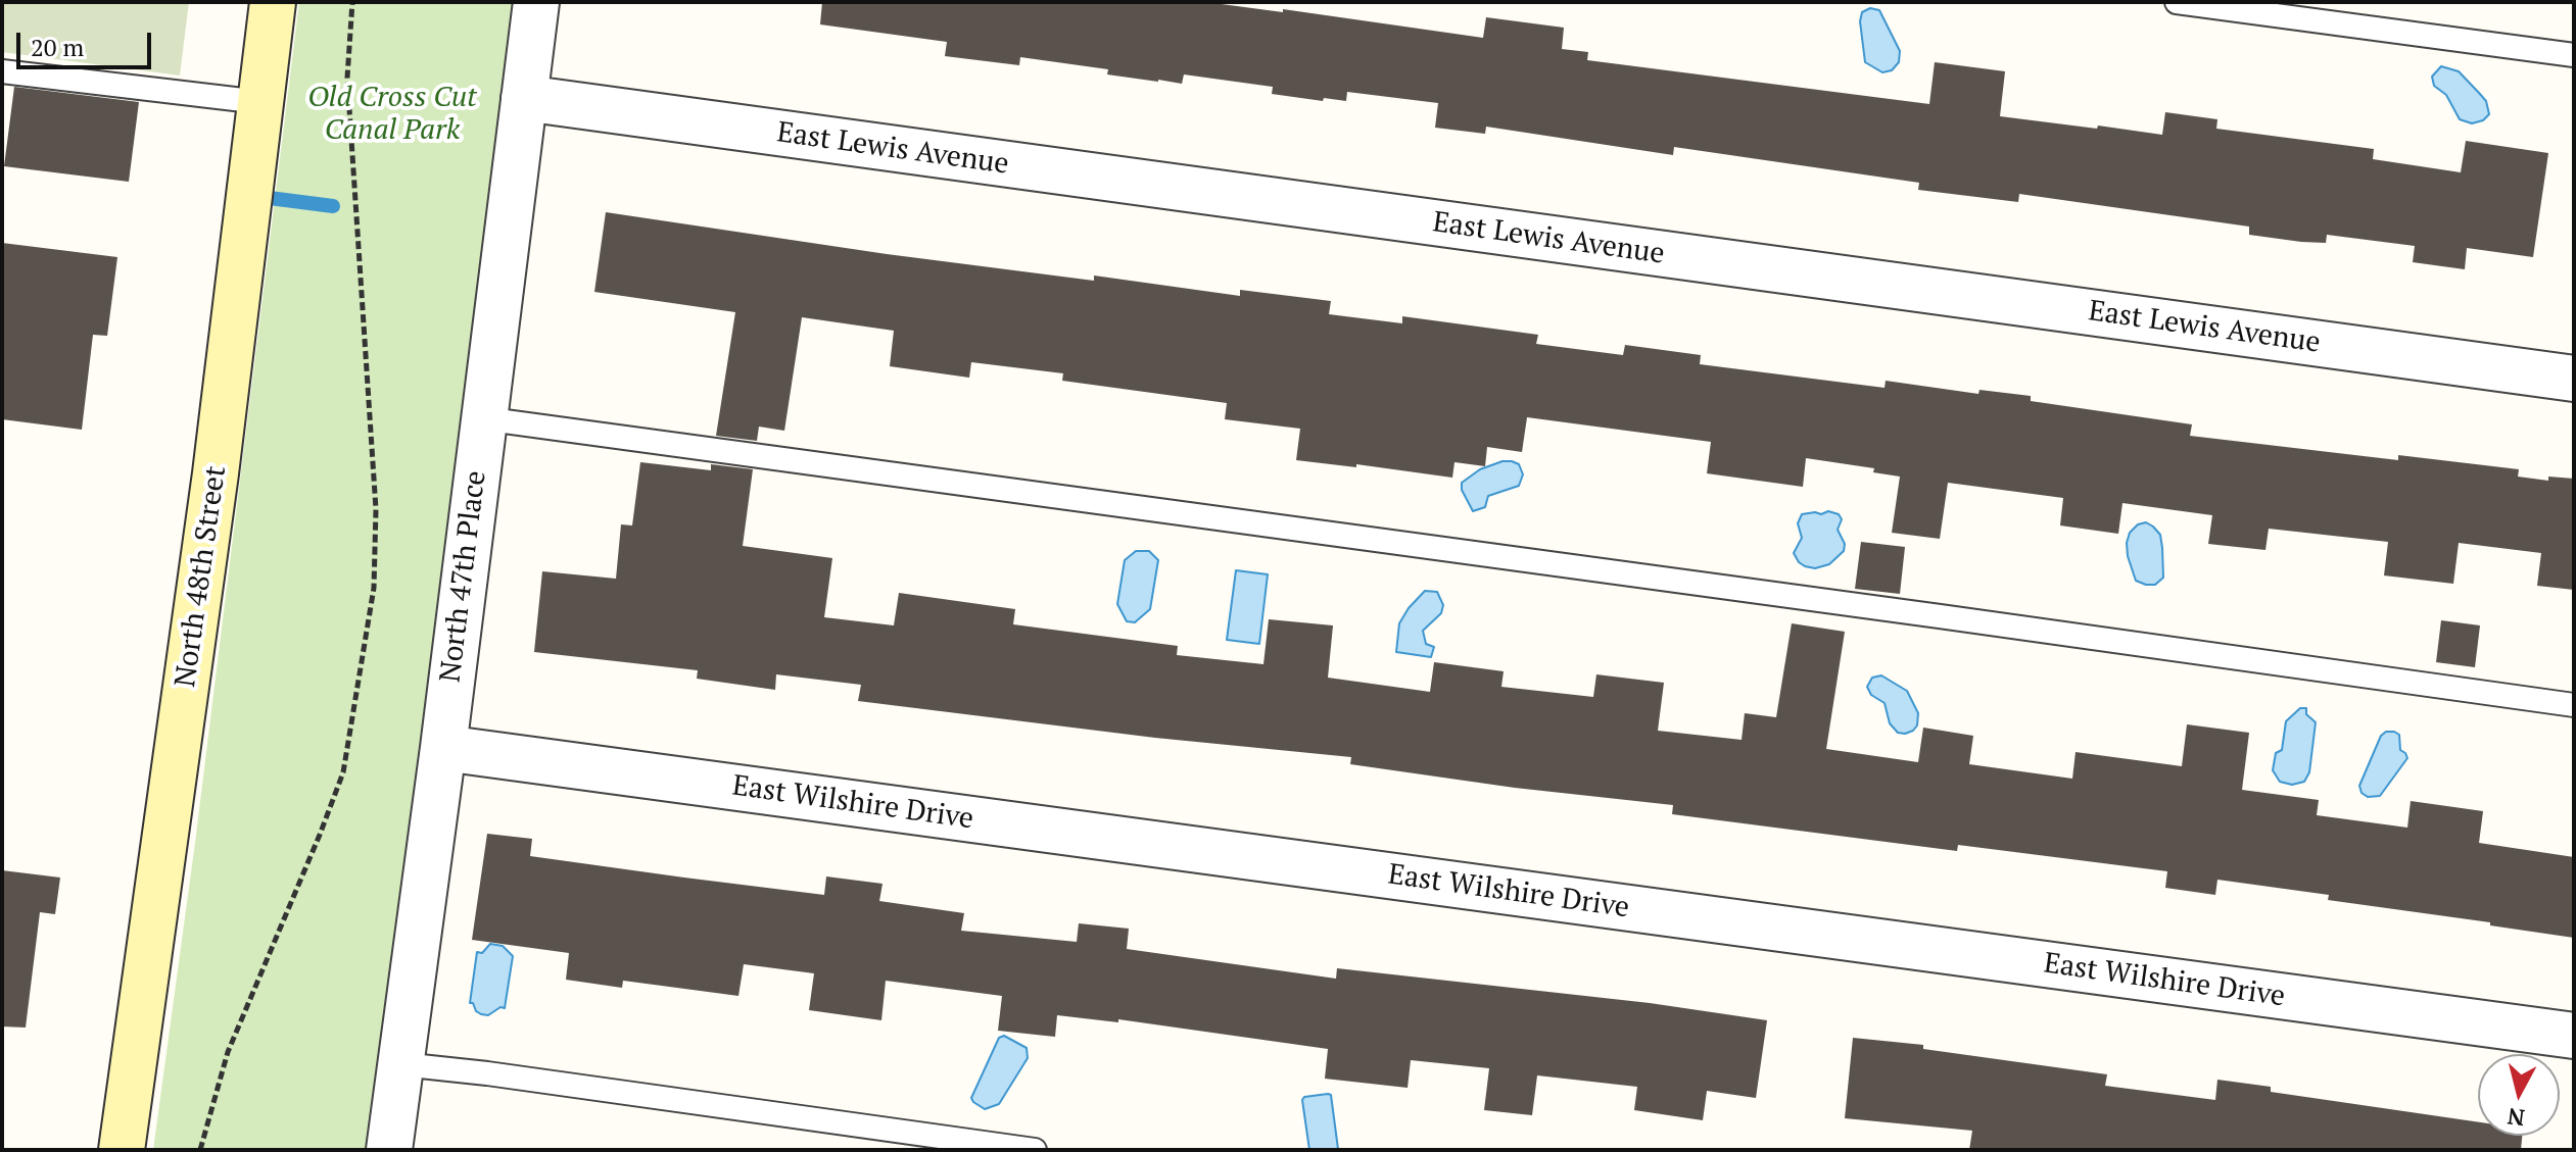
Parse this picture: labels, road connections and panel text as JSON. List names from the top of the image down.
{
  "streets": {
    "street": [
      "East Lewis Avenue",
      "North 48th Street",
      "North 47th Place",
      "East Wilshire Drive"
    ]
  },
  "crossings": [
    ["East Lewis Avenue", "North 47th Place"],
    ["North 47th Place", "East Wilshire Drive"]
  ],
  "parks": ["Old Cross Cut Canal Park"],
  "scale_bar": "20 m",
  "north": "bottom"
}
